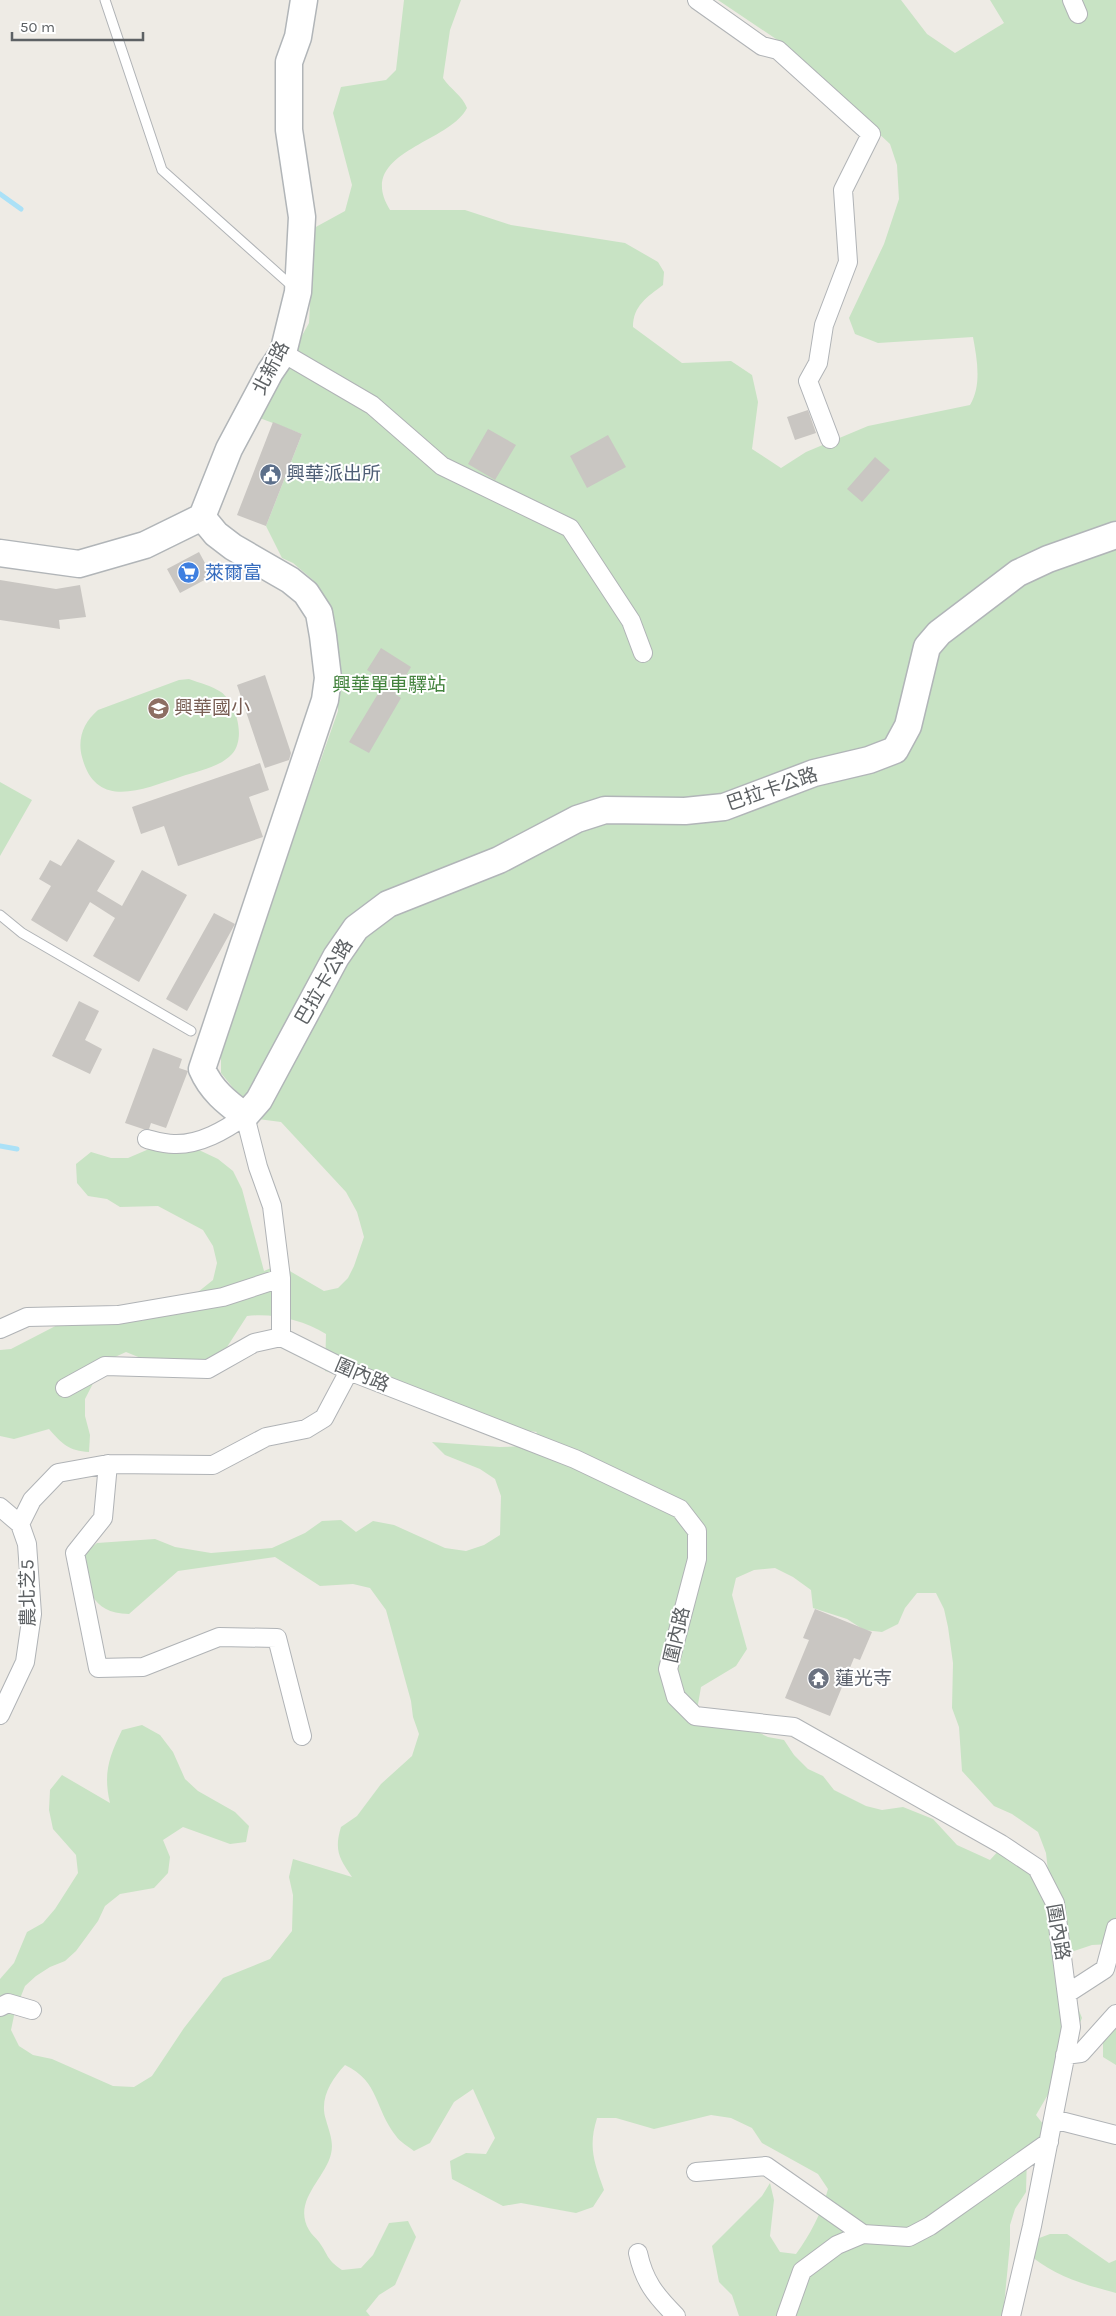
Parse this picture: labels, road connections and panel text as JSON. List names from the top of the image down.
{
  "streets": {
    "main road": ["北新路", "巴拉卡公路"],
    "street": ["圍內路", "農北芝5"]
  },
  "parks": ["興華單車驛站"],
  "places": {
    "public building": ["興華派出所"],
    "supermarket": ["萊爾富"],
    "school or university": ["興華國小"],
    "temple": ["蓮光寺"]
  },
  "scale_bar": "50 m"
}
